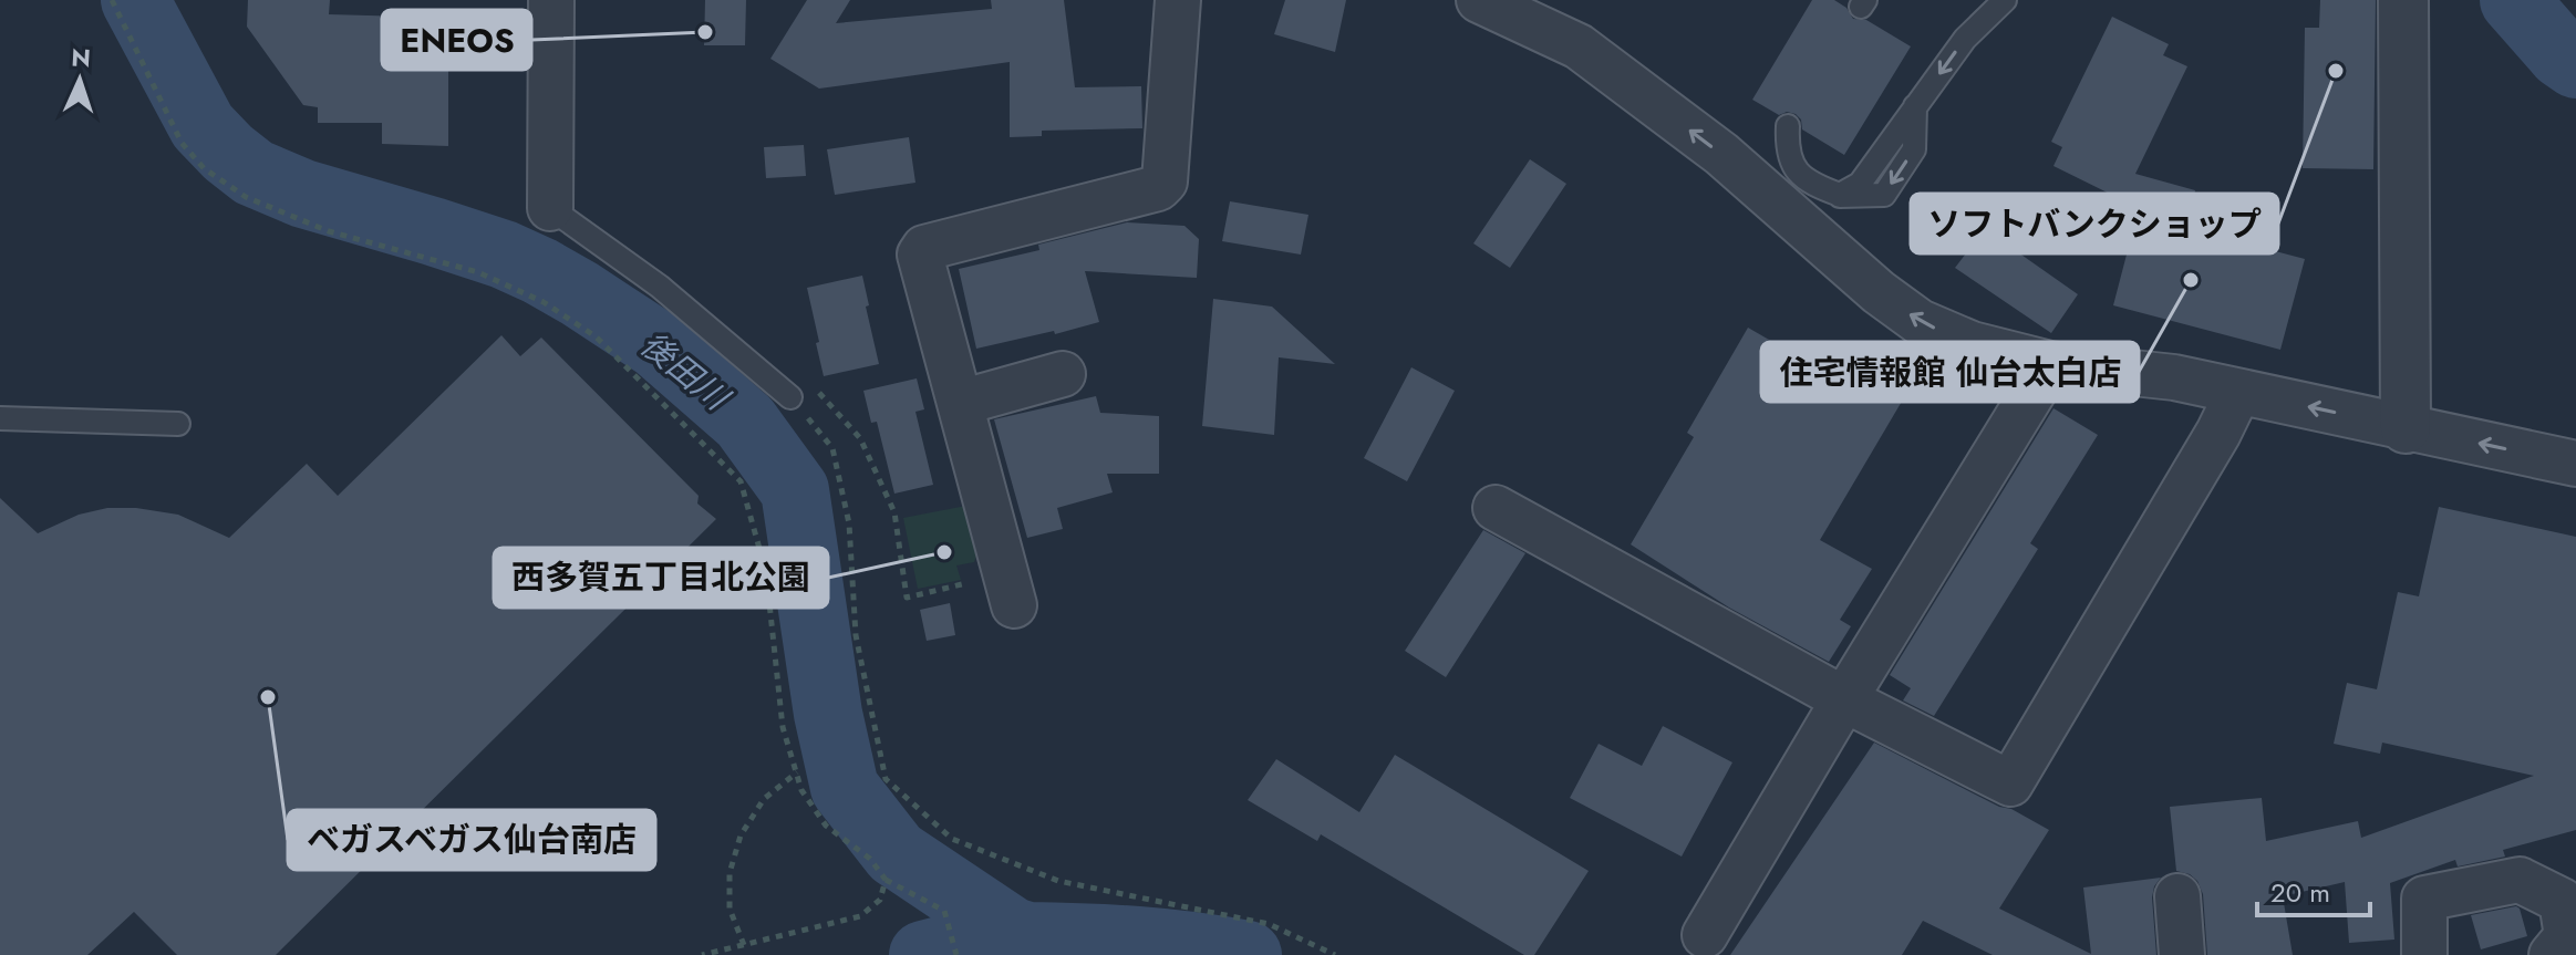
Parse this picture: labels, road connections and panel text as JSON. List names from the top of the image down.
{
  "water": ["後田川"],
  "places": [
    "ENEOS",
    "ソフトバンクショップ",
    "住宅情報館 仙台太白店",
    "西多賀五丁目北公園",
    "ベガスベガス仙台南店"
  ],
  "scale_bar": "20 m",
  "north": "top"
}
